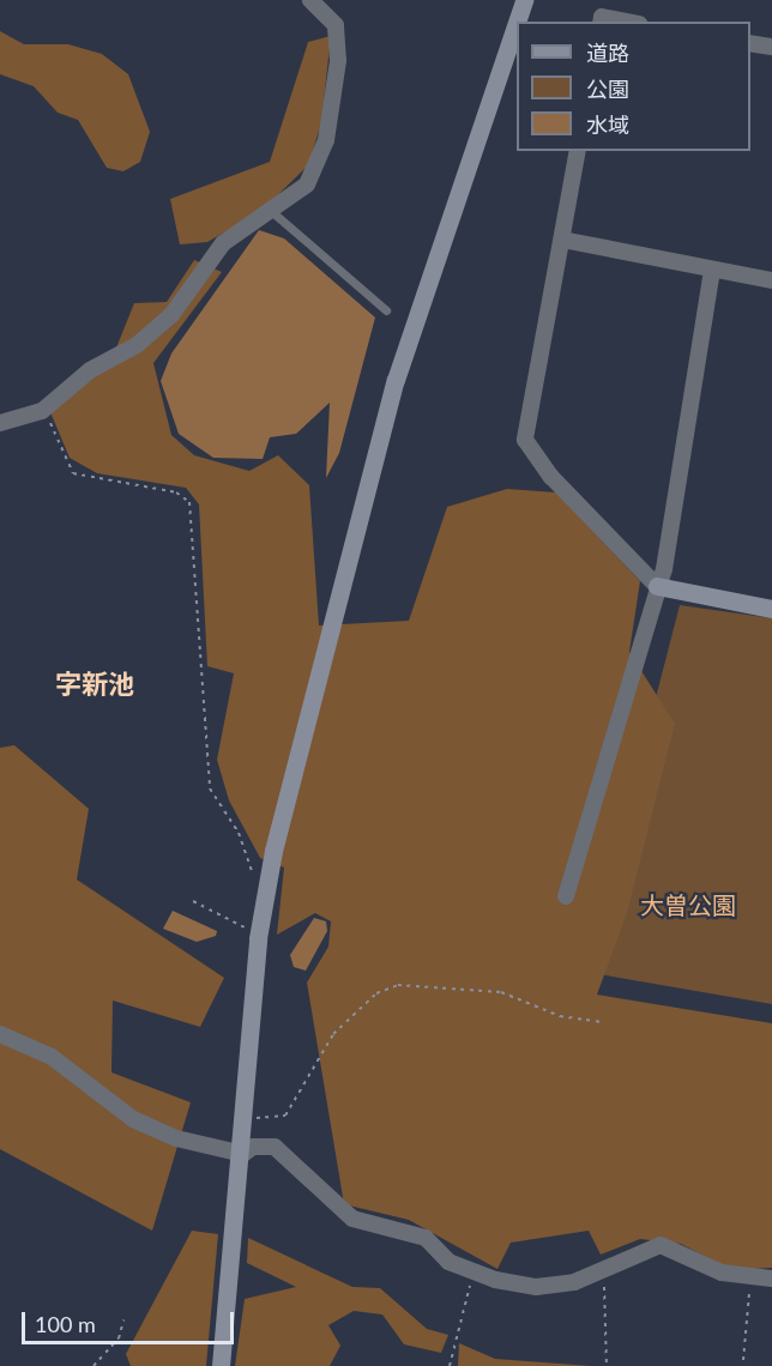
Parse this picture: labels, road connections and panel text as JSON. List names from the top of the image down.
{
  "districts": ["字新池"],
  "parks": ["大曽公園"],
  "legend": ["道路", "公園", "水域"],
  "scale_bar": "100 m"
}
